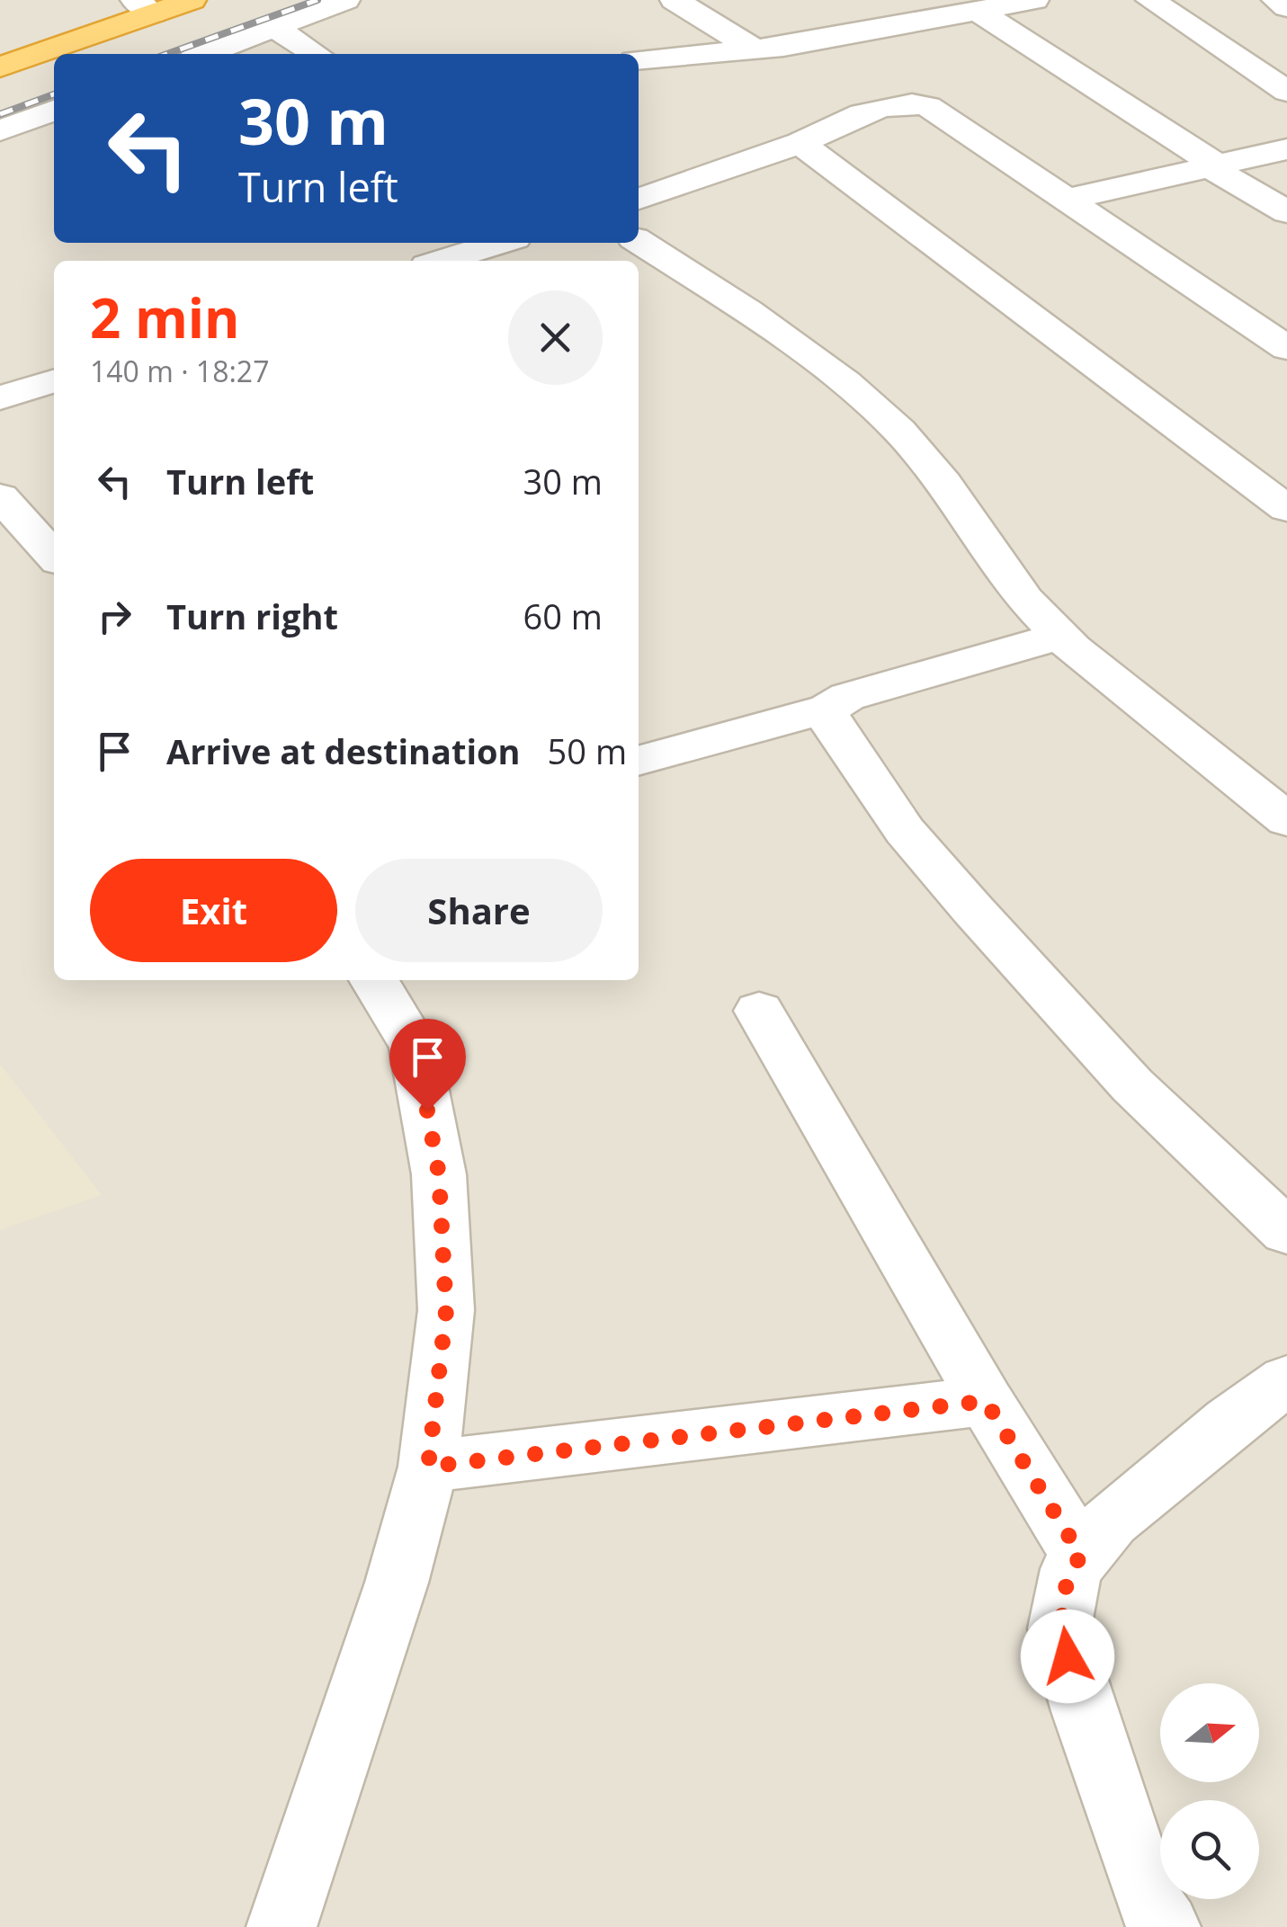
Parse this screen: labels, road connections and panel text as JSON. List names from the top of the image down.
{
  "north": "right",
  "page": {
    "turn": ["30 m", "Turn left"],
    "heading": ["2 min", "140 m · 18:27"],
    "list": [
      {
        "name": "Turn left",
        "value": "30 m"
      },
      {
        "name": "Turn right",
        "value": "60 m"
      },
      {
        "name": "Arrive at destination",
        "value": "50 m"
      }
    ],
    "buttons": ["Exit", "Share"]
  }
}
